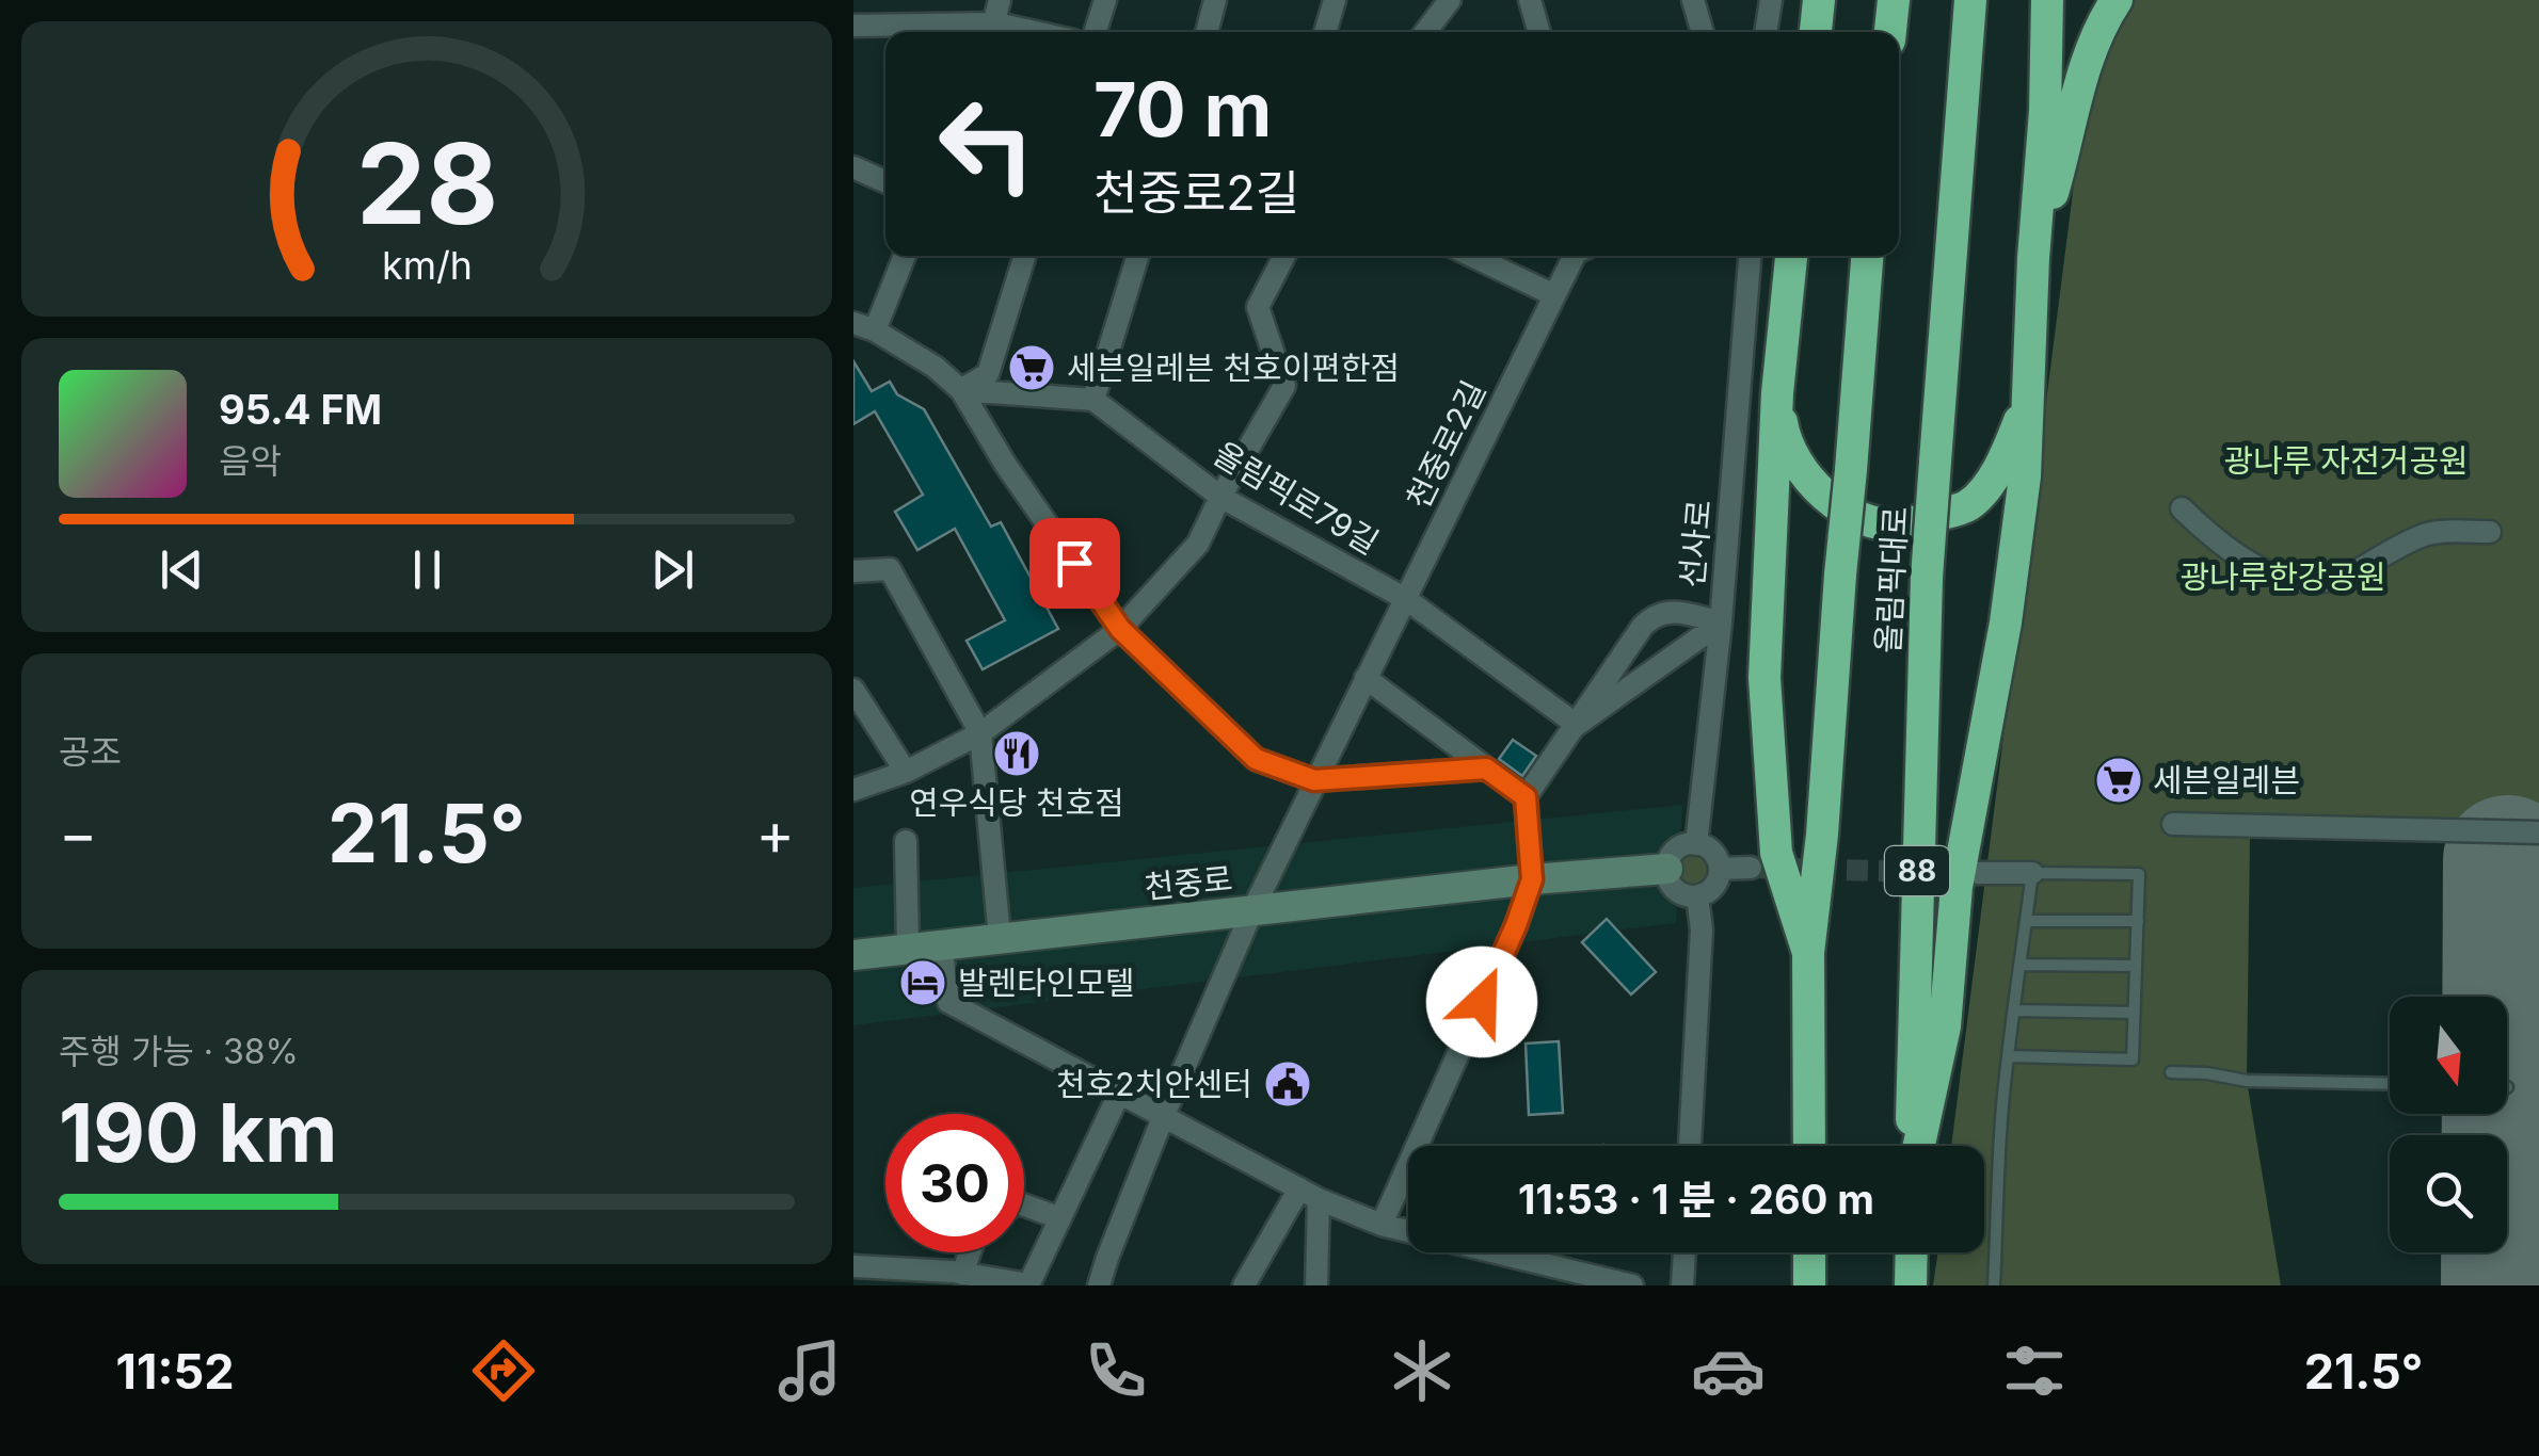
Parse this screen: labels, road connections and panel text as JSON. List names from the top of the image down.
{
  "streets": {
    "highway": ["올림픽대로", "88"],
    "street": [
      "천중로2길",
      "올림픽로79길",
      "선사로",
      "천중로"
    ]
  },
  "crossings": [
    ["천중로2길", "올림픽로79길"],
    ["천중로2길", "천중로"],
    ["선사로", "천중로"]
  ],
  "parks": ["광나루 자전거공원", "광나루한강공원"],
  "places": {
    "supermarket": ["세븐일레븐 천호이편한점", "세븐일레븐"],
    "restaurant": ["연우식당 천호점"],
    "hotel": ["발렌타인모텔"],
    "public building": ["천호2치안센터"]
  },
  "north": "bottom",
  "page": {
    "turn": ["70 m", "천중로2길"],
    "song": ["95.4 FM", "음악"],
    "tile": [
      "공조",
      ["주행 가능 · 38%", "190 km"]
    ],
    "heat": ["−", "21.5°", "+"],
    "limit": "30",
    "trip": "11:53 · 1 분 · 260 m",
    "tabs": ["11:52", "21.5°"],
    "gauge": ["28", "km/h"]
  }
}
